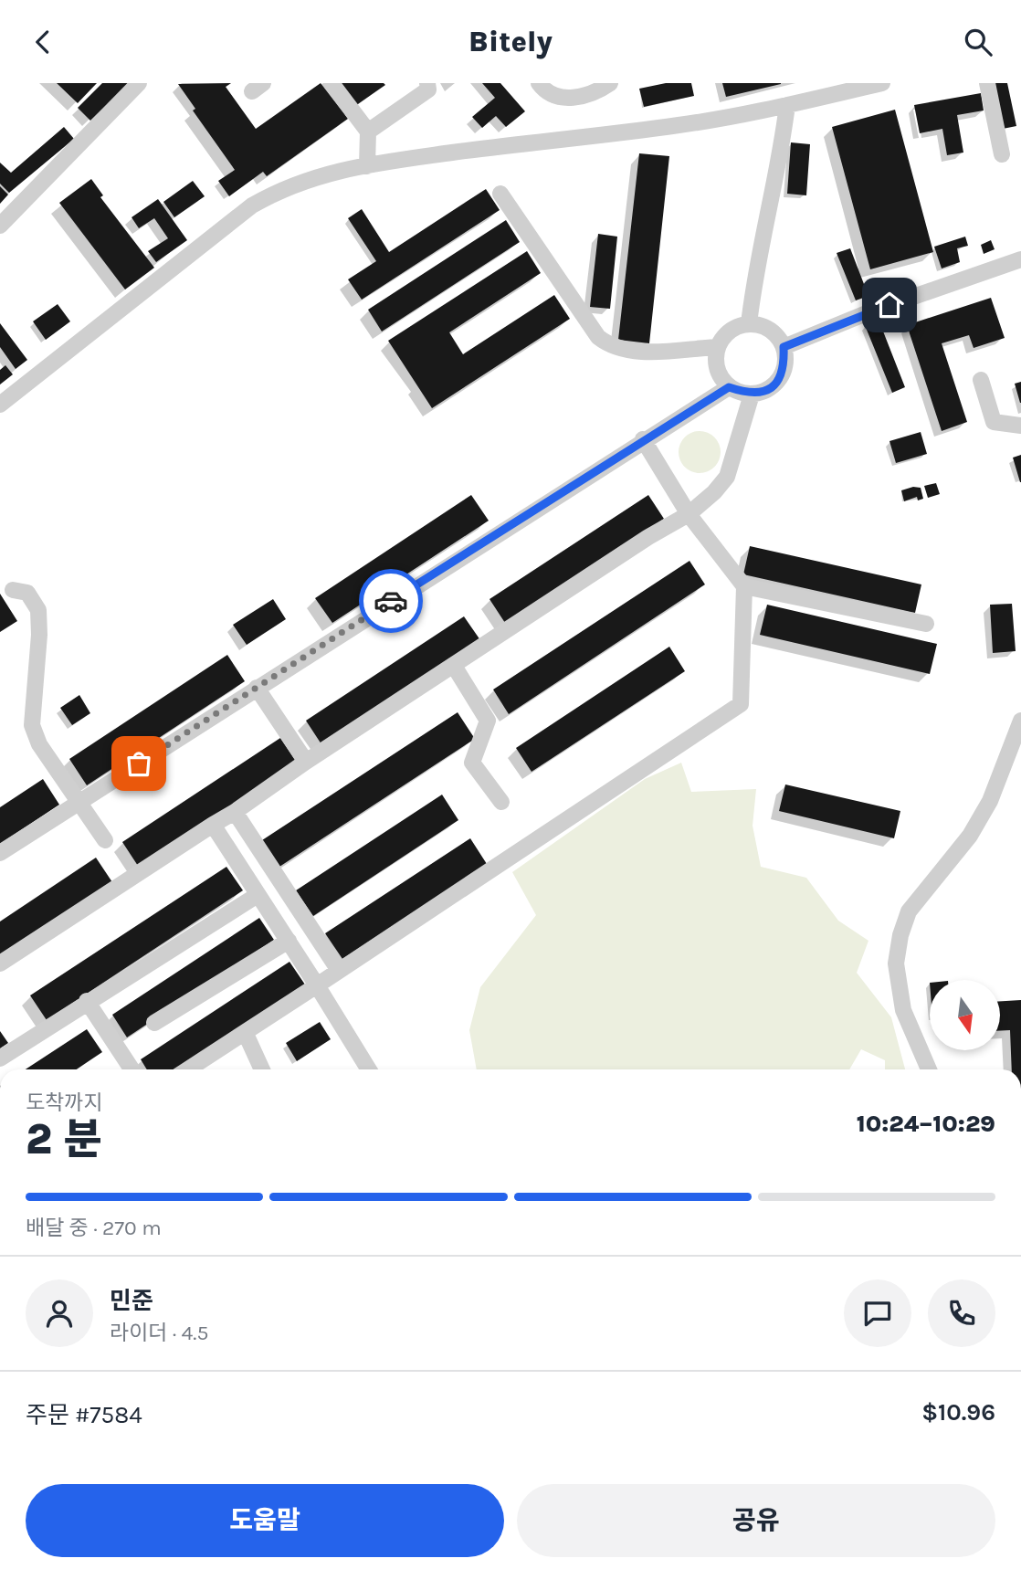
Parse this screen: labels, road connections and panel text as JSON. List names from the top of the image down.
{
  "north": "bottom",
  "page": {
    "header": "Bitely",
    "heading": ["2 분", "도착까지", "10:24–10:29"],
    "panel": [
      "민준",
      "라이더 · 4.5",
      "주문 #7584",
      "$10.96"
    ],
    "bar": "배달 중 · 270 m",
    "buttons": ["도움말", "공유"]
  }
}
